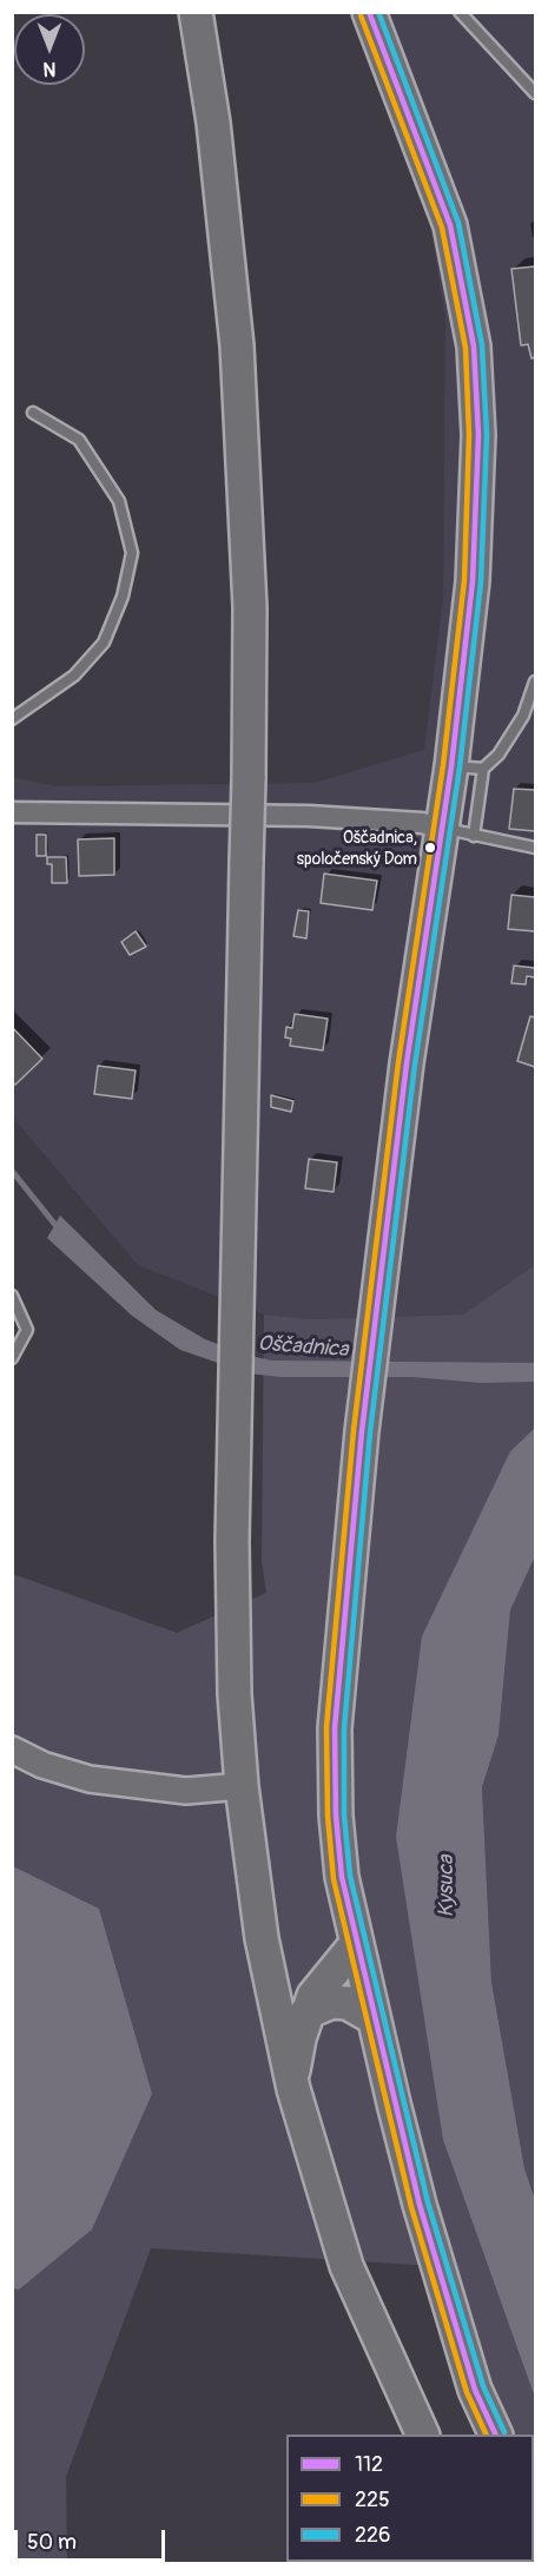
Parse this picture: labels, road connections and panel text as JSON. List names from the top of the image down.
{
  "water": ["Oščadnica", "Kysuca"],
  "places": ["Oščadnica, spoločenský Dom"],
  "lines": ["transit line 112", "transit line 226", "transit line 225"],
  "legend": ["112", "225", "226"],
  "scale_bar": "50 m",
  "north": "bottom"
}
